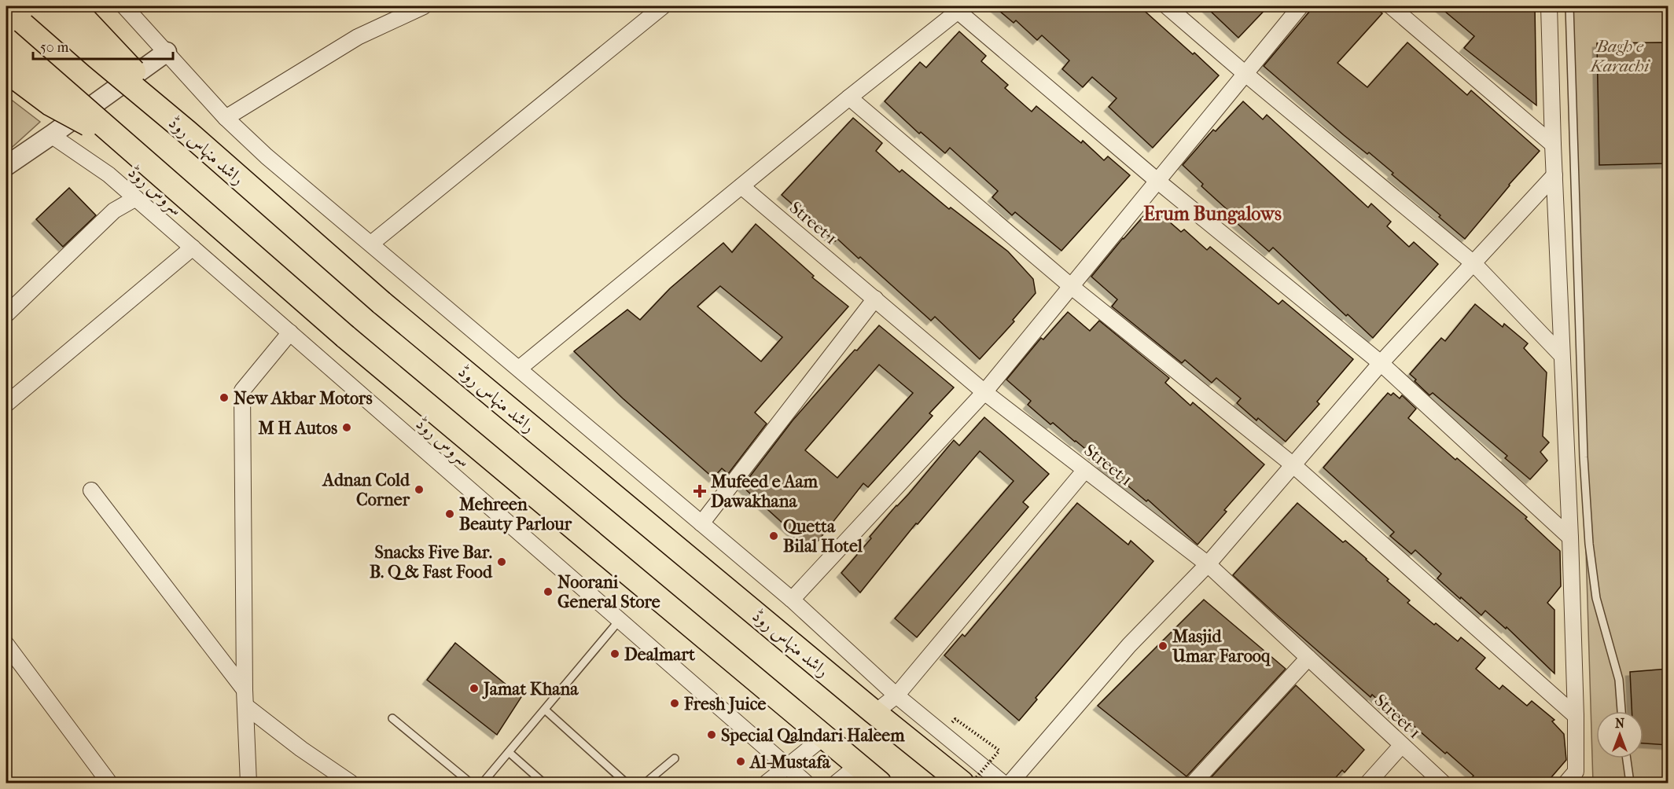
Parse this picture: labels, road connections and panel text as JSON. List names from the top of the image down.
{
  "streets": {
    "main road": ["راشد منہاس روڈ"],
    "street": ["سروس روڈ", "Street 1"]
  },
  "districts": ["Erum Bungalows"],
  "parks": ["Bagh e Karachi"],
  "places": {
    "other": [
      "New Akbar Motors",
      "M H Autos",
      "Adnan Cold Corner",
      "Mehreen Beauty Parlour",
      "Quetta Bilal Hotel",
      "Snacks Five Bar. B. Q & Fast Food",
      "Noorani General Store",
      "Masjid Umar Farooq",
      "Dealmart",
      "Jamat Khana",
      "Fresh Juice",
      "Special Qalndari Haleem",
      "Al-Mustafa"
    ],
    "health": ["Mufeed e Aam Dawakhana"]
  },
  "scale_bar": "50 m",
  "north": "top"
}
